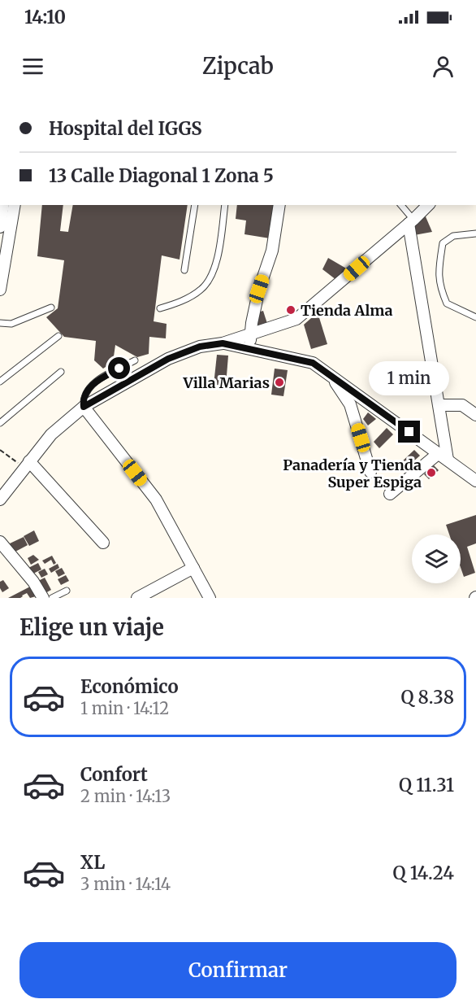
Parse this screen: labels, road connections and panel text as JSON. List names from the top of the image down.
{
  "places": ["Tienda Alma", "Villa Marias", "Panadería y Tienda Super Espiga"],
  "page": {
    "status": "14:10",
    "header": "Zipcab",
    "banner": ["Hospital del IGGS", "13 Calle Diagonal 1 Zona 5"],
    "bubble": "1 min",
    "heading": "Elige un viaje",
    "list": [
      {
        "name": "Económico",
        "note": "1 min · 14:12",
        "value": "Q 8.38"
      },
      {
        "name": "Confort",
        "note": "2 min · 14:13",
        "value": "Q 11.31"
      },
      {
        "name": "XL",
        "note": "3 min · 14:14",
        "value": "Q 14.24"
      }
    ],
    "buttons": "Confirmar"
  }
}
